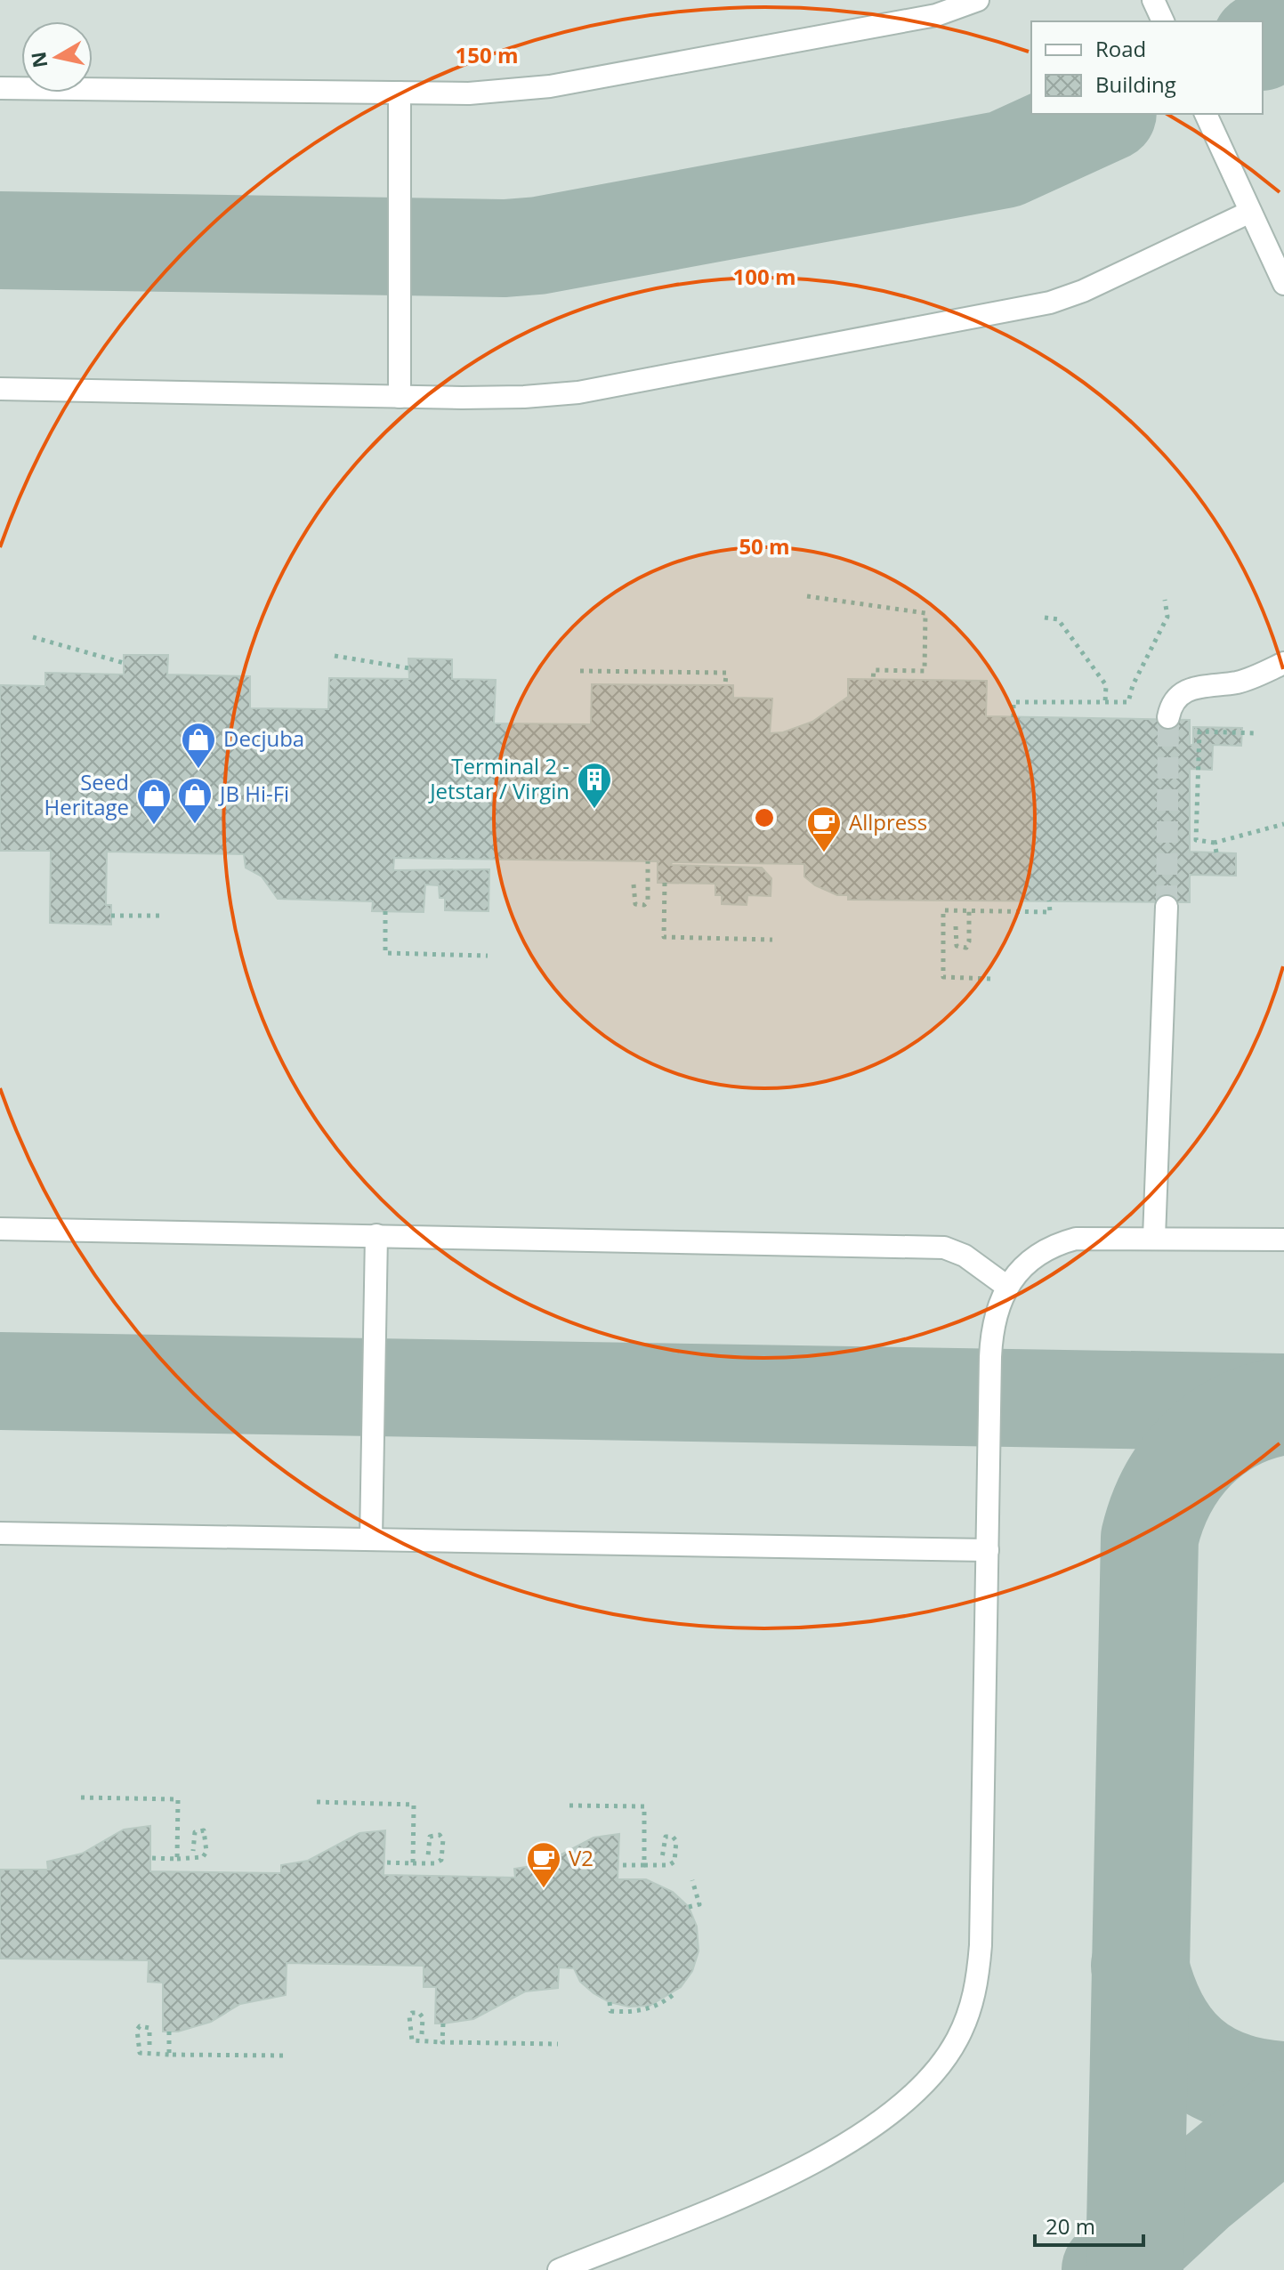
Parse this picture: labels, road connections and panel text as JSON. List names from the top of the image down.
{
  "places": {
    "shop": ["Decjuba", "JB Hi-Fi", "Seed Heritage"],
    "building": ["Terminal 2 - Jetstar / Virgin"],
    "cafe": ["Allpress", "V2"]
  },
  "legend": ["Road", "Building"],
  "scale_bar": "20 m",
  "north": "left",
  "rings": ["150 m", "100 m", "50 m"]
}
